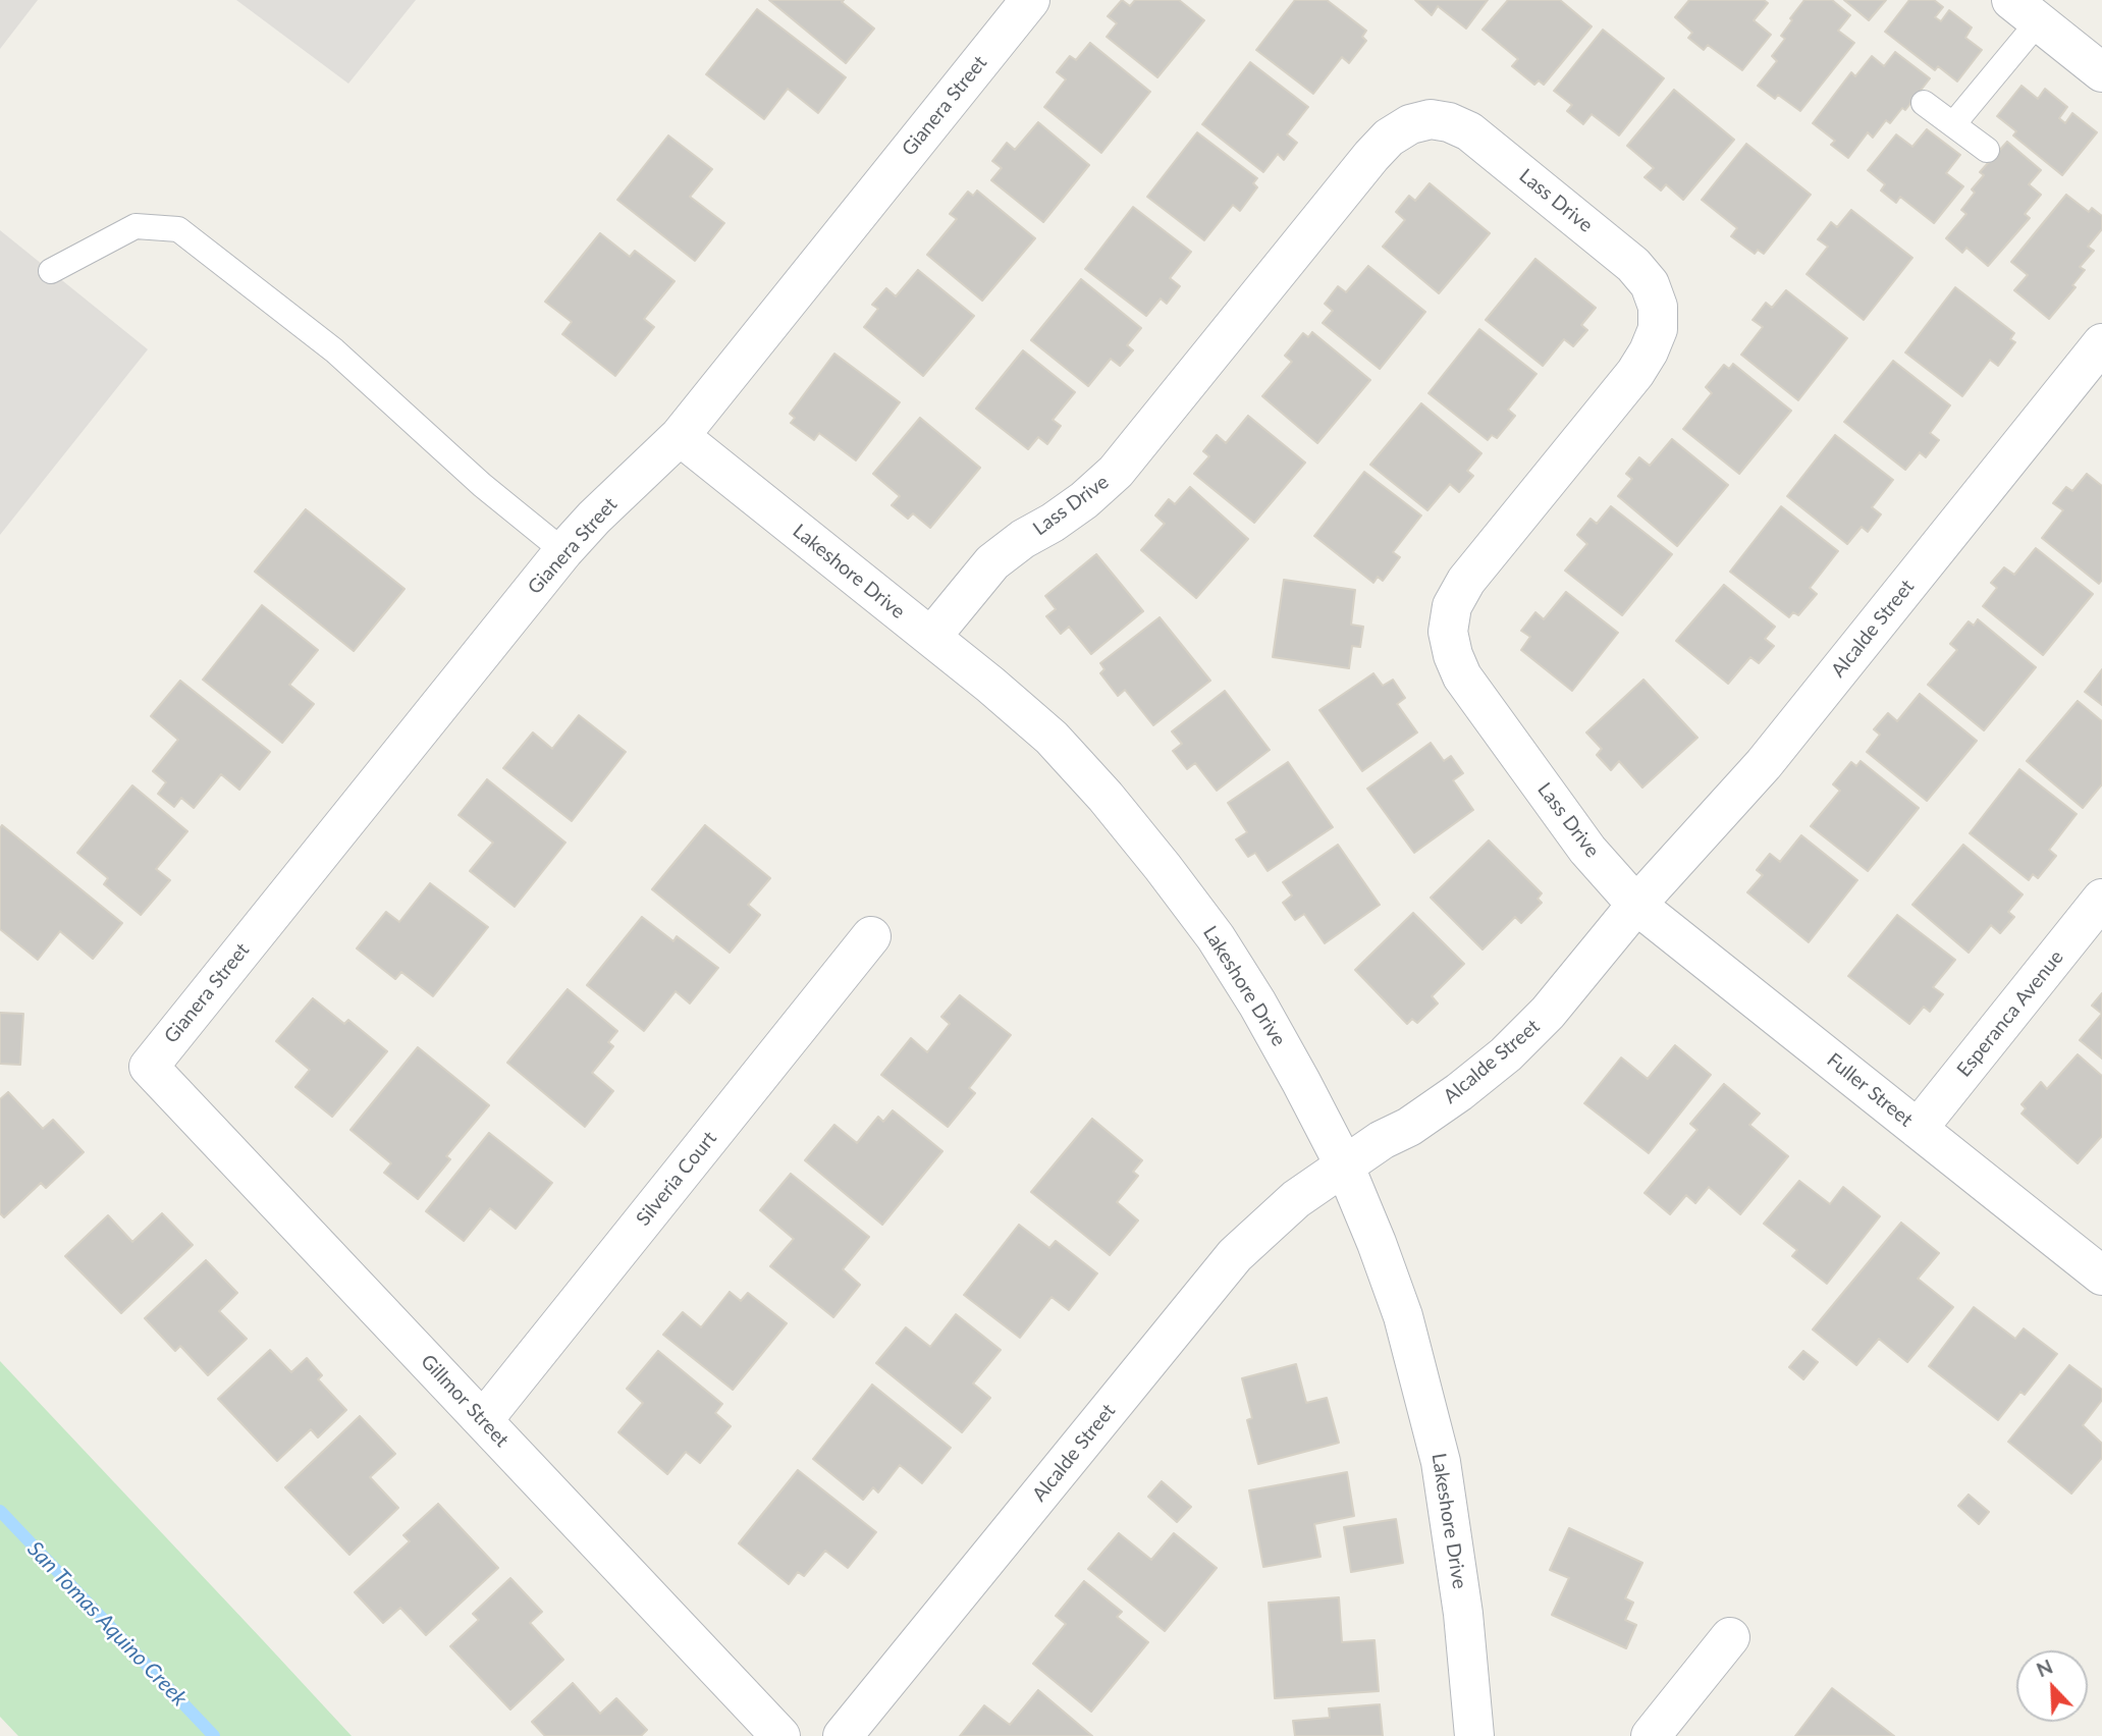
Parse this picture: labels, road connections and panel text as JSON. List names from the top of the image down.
{
  "streets": {
    "street": [
      "Gianera Street",
      "Lass Drive",
      "Lakeshore Drive",
      "Alcalde Street",
      "Esperanca Avenue",
      "Fuller Street",
      "Silveria Court",
      "Gillmor Street"
    ]
  },
  "crossings": [
    ["Gianera Street", "Lakeshore Drive"],
    ["Gianera Street", "Gillmor Street"],
    ["Lass Drive", "Lakeshore Drive"],
    ["Lass Drive", "Alcalde Street"],
    ["Lass Drive", "Fuller Street"],
    ["Lakeshore Drive", "Alcalde Street"],
    ["Alcalde Street", "Fuller Street"],
    ["Esperanca Avenue", "Fuller Street"],
    ["Silveria Court", "Gillmor Street"]
  ],
  "water": ["San Tomas Aquino Creek"],
  "north": "top left"
}
